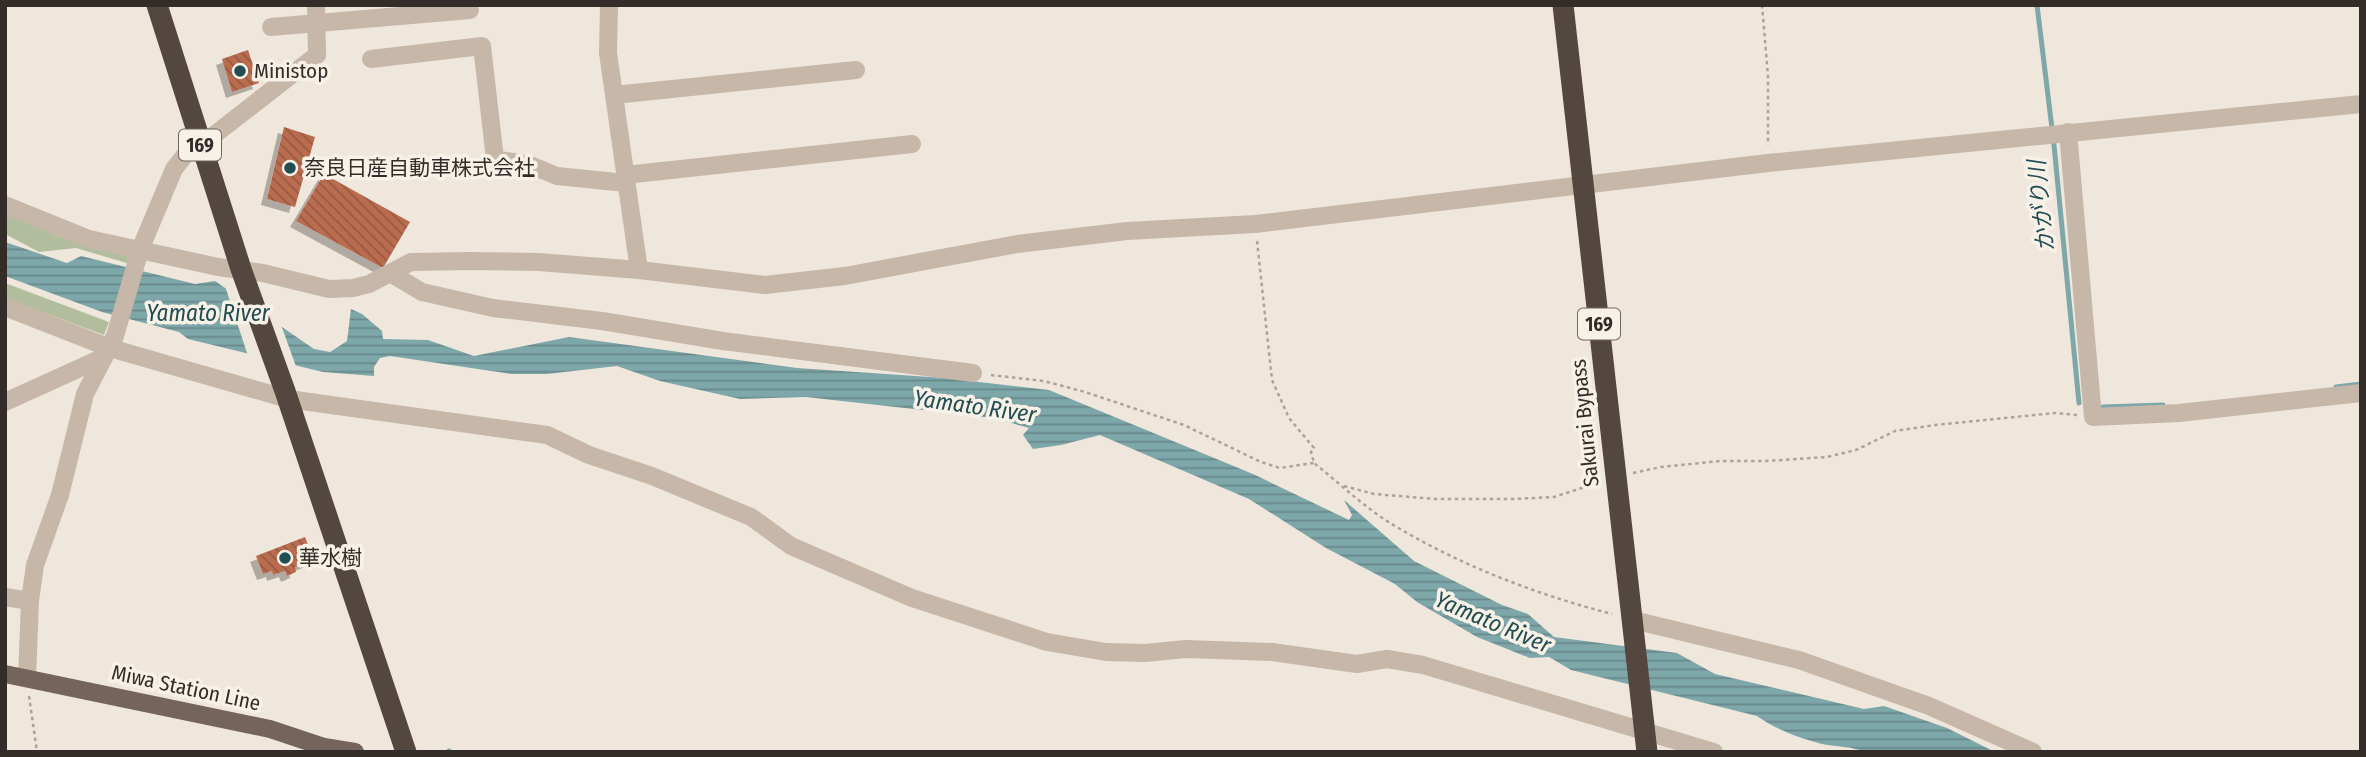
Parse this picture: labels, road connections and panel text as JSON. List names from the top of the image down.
{
  "streets": {
    "highway": ["169", "Sakurai Bypass"],
    "main road": ["Miwa Station Line"]
  },
  "water": ["かがり川", "Yamato River"],
  "places": ["Ministop", "奈良日産自動車株式会社", "華水樹"]
}
